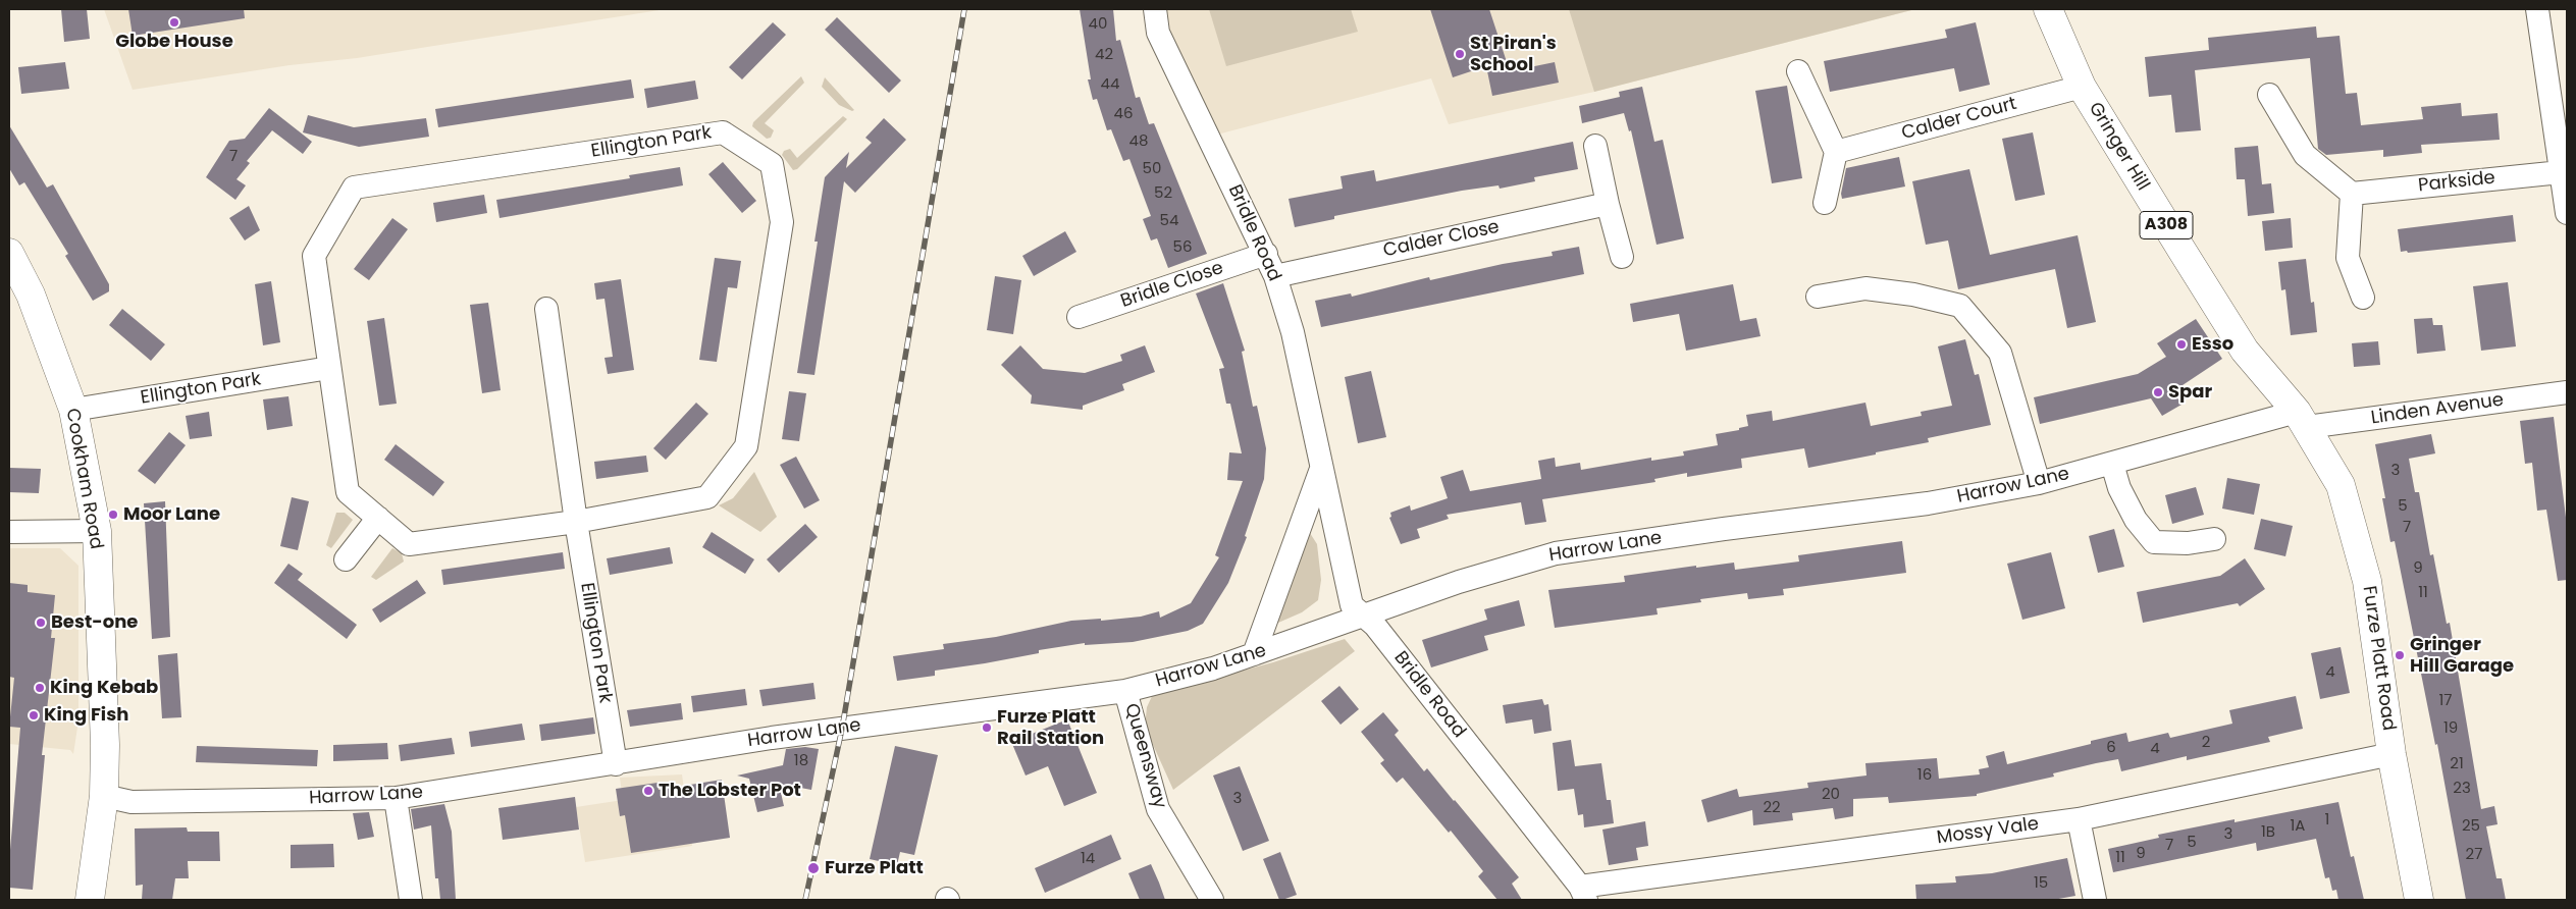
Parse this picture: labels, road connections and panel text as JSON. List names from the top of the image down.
{
  "streets": {
    "main road": [
      "Gringer Hill",
      "A308",
      "Cookham Road",
      "Furze Platt Road"
    ],
    "street": [
      "Calder Court",
      "Ellington Park",
      "Parkside",
      "Bridle Road",
      "Calder Close",
      "Bridle Close",
      "Linden Avenue",
      "Harrow Lane",
      "Queensway",
      "Mossy Vale"
    ]
  },
  "crossings": [
    ["Calder Court", "Gringer Hill"],
    ["Ellington Park", "Cookham Road"],
    ["Ellington Park", "Harrow Lane"],
    ["Gringer Hill", "Linden Avenue"],
    ["Gringer Hill", "Harrow Lane"],
    ["Gringer Hill", "Furze Platt Road"],
    ["Bridle Road", "Calder Close"],
    ["Bridle Road", "Bridle Close"],
    ["Bridle Road", "Harrow Lane"],
    ["Bridle Road", "Mossy Vale"],
    ["Linden Avenue", "Harrow Lane"],
    ["Linden Avenue", "Furze Platt Road"],
    ["Cookham Road", "Harrow Lane"],
    ["Harrow Lane", "Furze Platt Road"],
    ["Harrow Lane", "Queensway"],
    ["Furze Platt Road", "Mossy Vale"]
  ],
  "places": [
    "Globe House",
    "St Piran's School",
    "Esso",
    "Spar",
    "Moor Lane",
    "Best-one",
    "Gringer Hill Garage",
    "King Kebab",
    "King Fish",
    "Furze Platt Rail Station",
    "The Lobster Pot",
    "Furze Platt"
  ],
  "house_numbers": [
    "40",
    "42",
    "44",
    "46",
    "48",
    "7",
    "50",
    "52",
    "54",
    "56",
    "3",
    "5",
    "7",
    "9",
    "11",
    "4",
    "17",
    "19",
    "2",
    "6",
    "4",
    "18",
    "21",
    "16",
    "23",
    "20",
    "3",
    "22",
    "1",
    "1A",
    "25",
    "1B",
    "3",
    "5",
    "7",
    "9",
    "27",
    "11",
    "14",
    "15"
  ]
}
